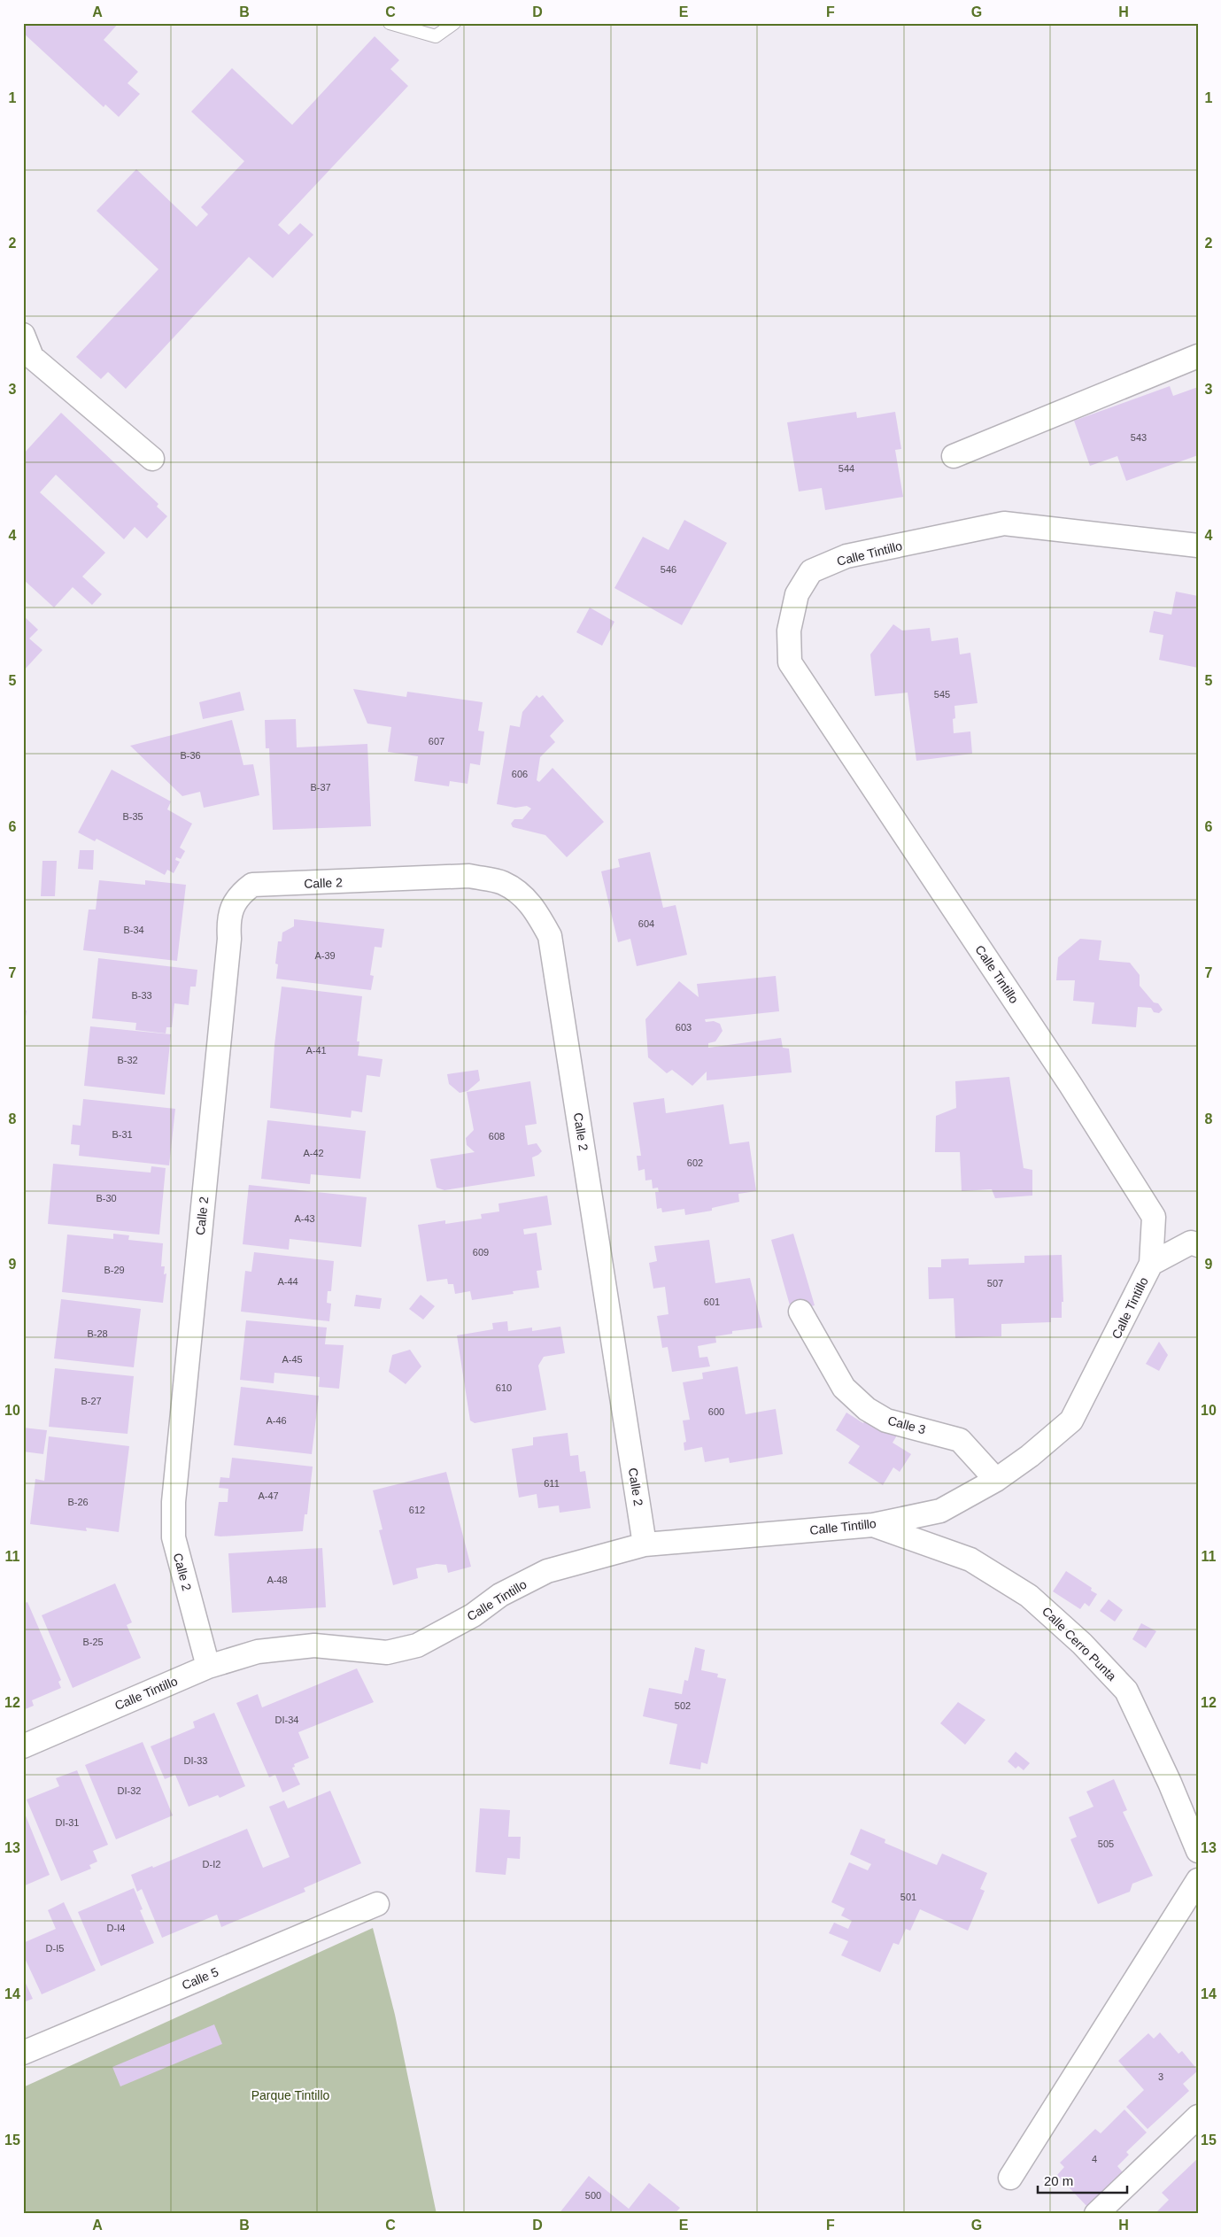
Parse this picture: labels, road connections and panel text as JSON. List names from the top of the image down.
{
  "streets": {
    "street": [
      "Calle Tintillo",
      "Calle 2",
      "Calle 3",
      "Calle Cerro Punta",
      "Calle 5"
    ]
  },
  "crossings": [
    ["Calle Tintillo", "Calle 2"],
    ["Calle Tintillo", "Calle 3"],
    ["Calle Tintillo", "Calle Cerro Punta"]
  ],
  "parks": ["Parque Tintillo"],
  "house_numbers": [
    "543",
    "544",
    "546",
    "545",
    "607",
    "B-36",
    "606",
    "B-37",
    "B-35",
    "604",
    "B-34",
    "A-39",
    "B-33",
    "603",
    "A-41",
    "B-32",
    "B-31",
    "608",
    "A-42",
    "602",
    "B-30",
    "A-43",
    "609",
    "B-29",
    "A-44",
    "507",
    "601",
    "B-28",
    "A-45",
    "610",
    "B-27",
    "600",
    "A-46",
    "611",
    "A-47",
    "B-26",
    "612",
    "A-48",
    "B-25",
    "502",
    "DI-34",
    "DI-33",
    "DI-32",
    "DI-31",
    "505",
    "D-I2",
    "501",
    "D-I4",
    "D-I5",
    "3",
    "4",
    "500"
  ],
  "scale_bar": "20 m",
  "grid": {
    "columns": [
      "A",
      "B",
      "C",
      "D",
      "E",
      "F",
      "G",
      "H"
    ],
    "rows": [
      "1",
      "2",
      "3",
      "4",
      "5",
      "6",
      "7",
      "8",
      "9",
      "10",
      "11",
      "12",
      "13",
      "14",
      "15"
    ]
  }
}
